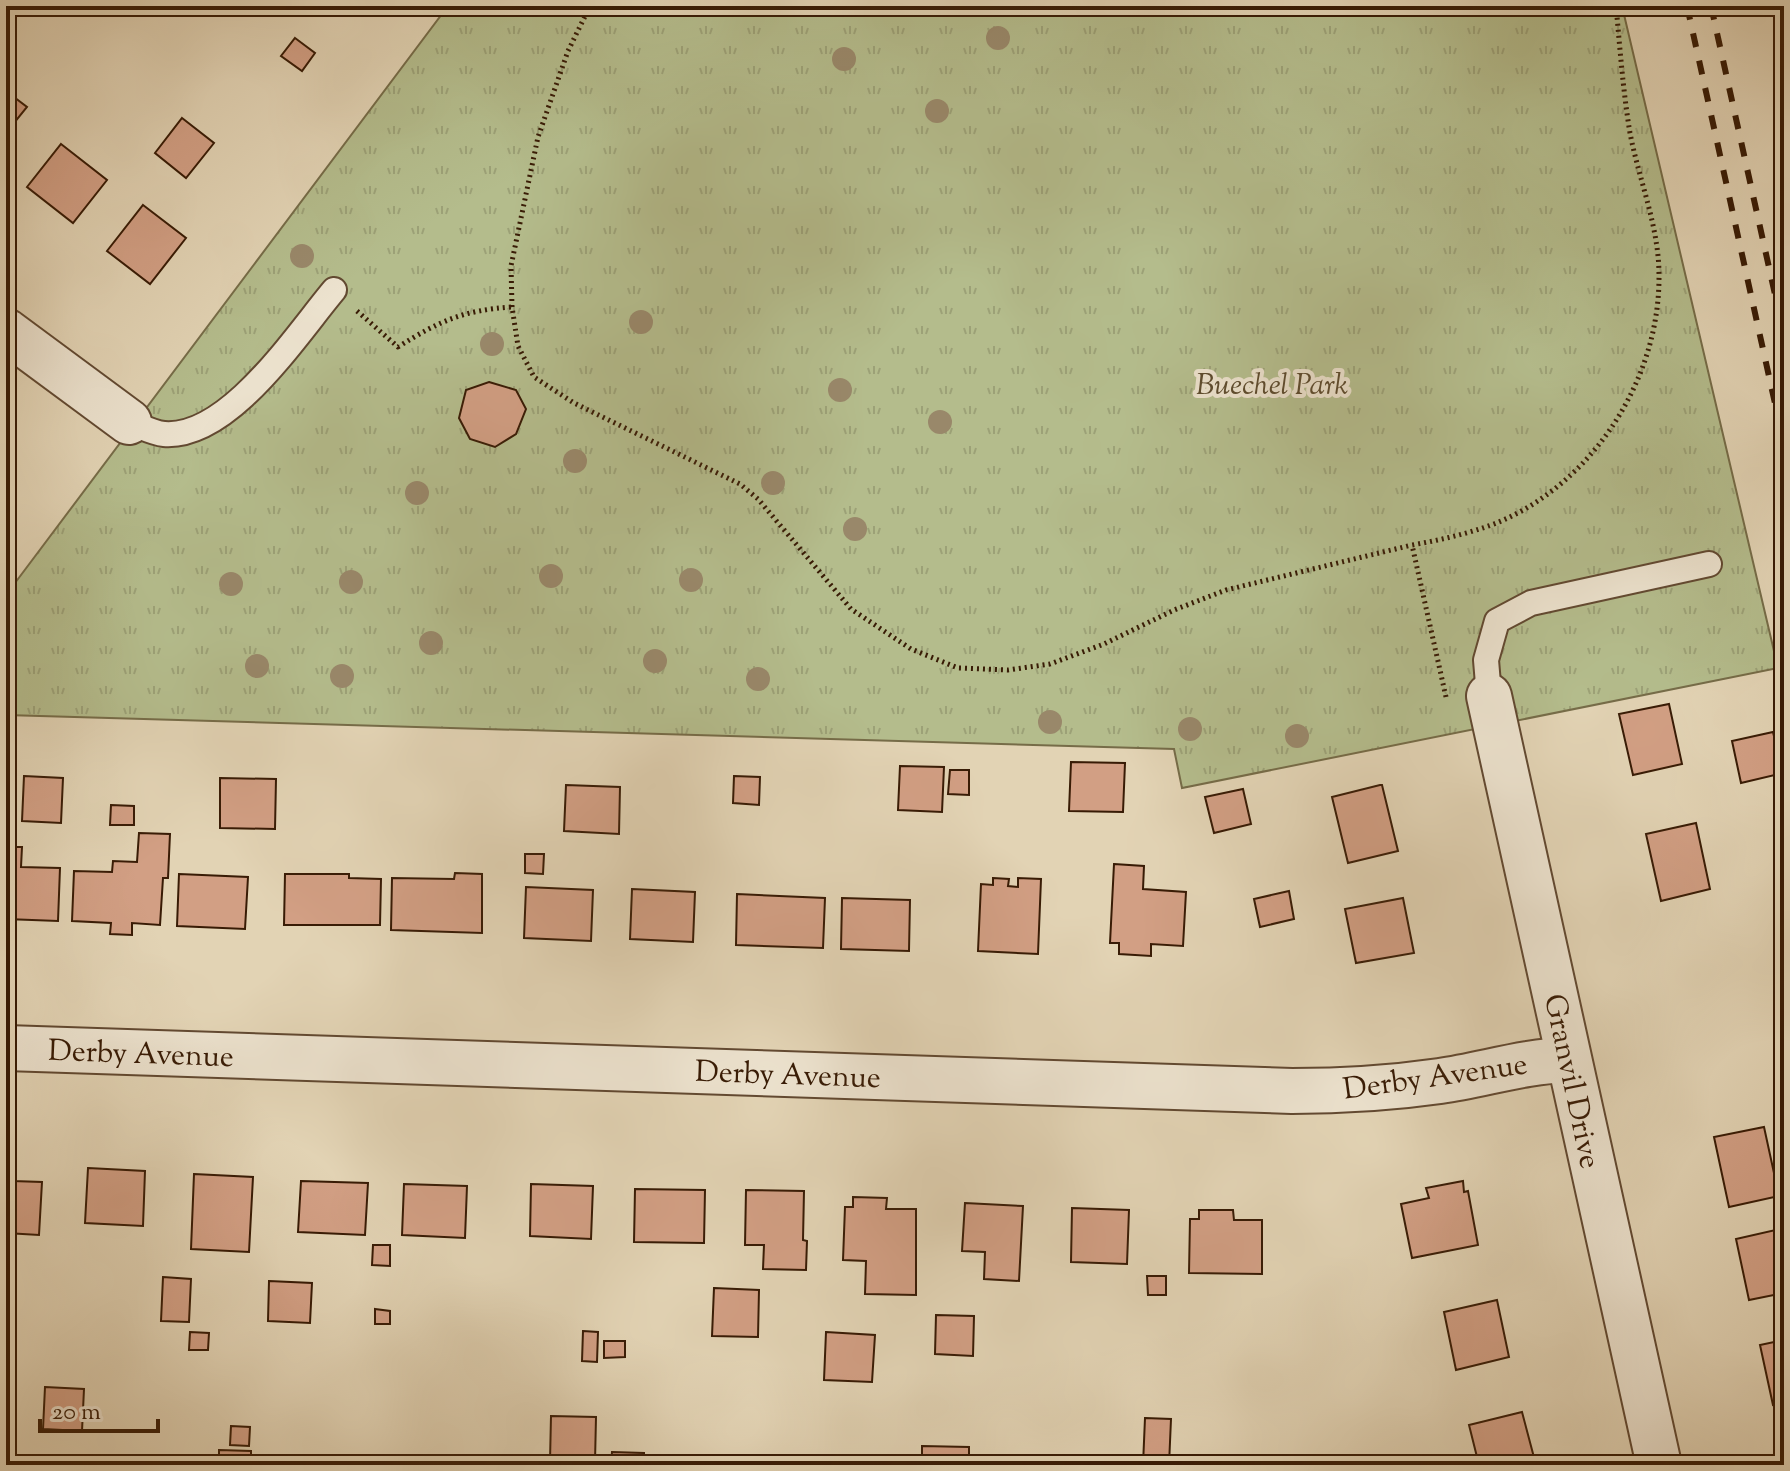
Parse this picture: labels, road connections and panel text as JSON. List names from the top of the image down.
{
  "streets": {
    "street": ["Derby Avenue", "Granvil Drive"]
  },
  "crossings": [
    ["Derby Avenue", "Granvil Drive"]
  ],
  "parks": ["Buechel Park"],
  "scale_bar": "20 m"
}
